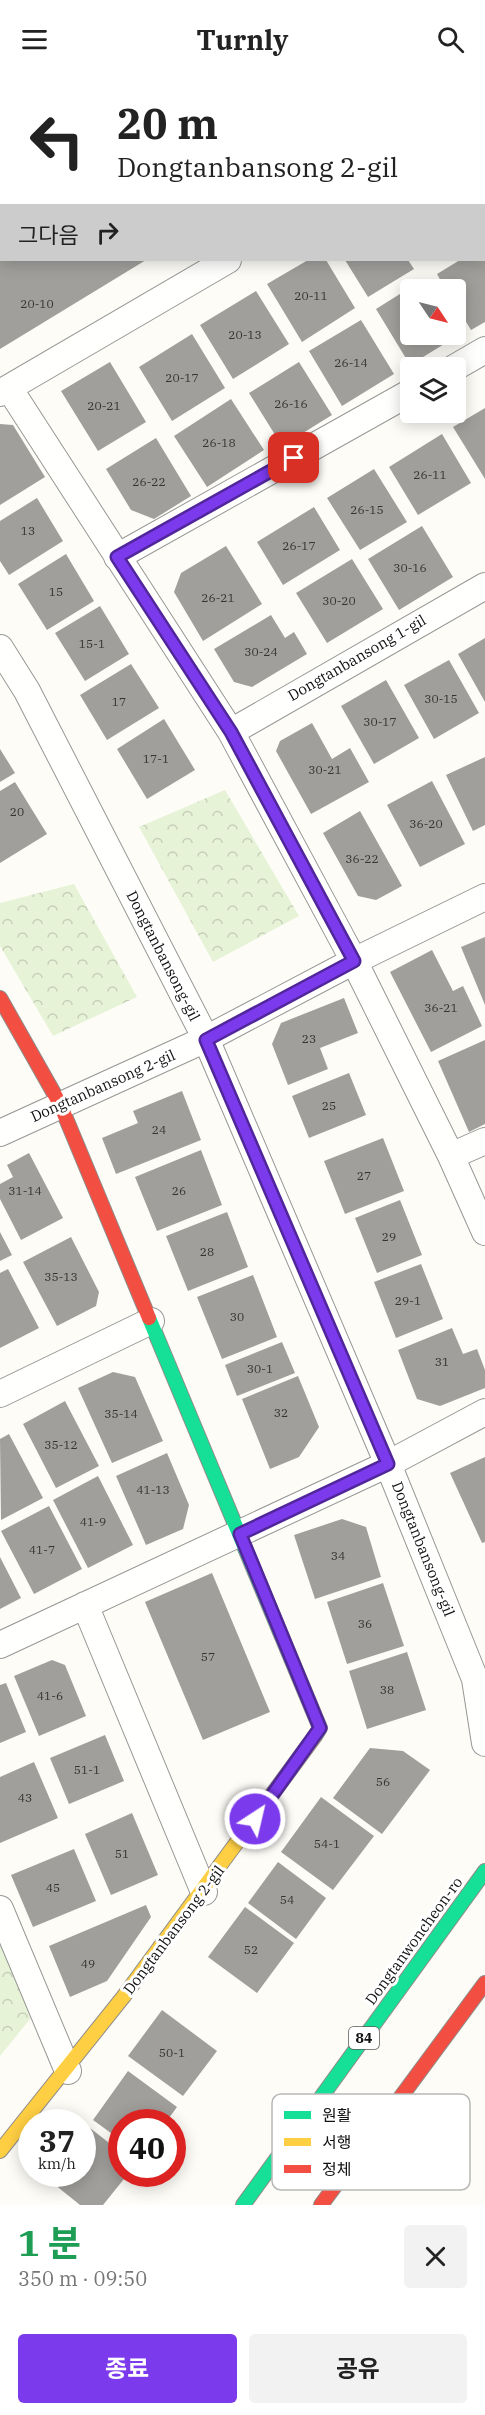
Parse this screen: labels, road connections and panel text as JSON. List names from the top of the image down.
{
  "streets": {
    "street": [
      "Dongtanbansong 1-gil",
      "Dongtanbansong-gil",
      "Dongtanbansong 2-gil",
      "Dongtanwoncheon-ro",
      "84"
    ]
  },
  "crossings": [
    ["Dongtanbansong-gil", "Dongtanbansong 2-gil"]
  ],
  "house_numbers": [
    "20-11",
    "20-10",
    "20-13",
    "26-14",
    "20-17",
    "26-16",
    "20-21",
    "26-18",
    "26-11",
    "26-22",
    "26-15",
    "13",
    "26-17",
    "30-16",
    "15",
    "26-21",
    "30-20",
    "15-1",
    "30-24",
    "30-15",
    "17",
    "30-17",
    "17-1",
    "30-21",
    "20",
    "36-20",
    "36-22",
    "36-21",
    "23",
    "25",
    "24",
    "27",
    "31-14",
    "26",
    "29",
    "28",
    "35-13",
    "29-1",
    "30",
    "31",
    "30-1",
    "32",
    "35-14",
    "35-12",
    "41-13",
    "41-9",
    "41-7",
    "34",
    "36",
    "57",
    "38",
    "41-6",
    "51-1",
    "56",
    "43",
    "54-1",
    "51",
    "45",
    "54",
    "52",
    "49",
    "50-1"
  ],
  "legend": ["원활", "서행", "정체"],
  "north": "bottom right",
  "page": {
    "header": "Turnly",
    "turn": ["20 m", "Dongtanbansong 2-gil"],
    "then": "그다음",
    "speed": "37 km/h",
    "limit": "40",
    "heading": ["1 분", "350 m · 09:50"],
    "buttons": ["종료", "공유"]
  }
}
